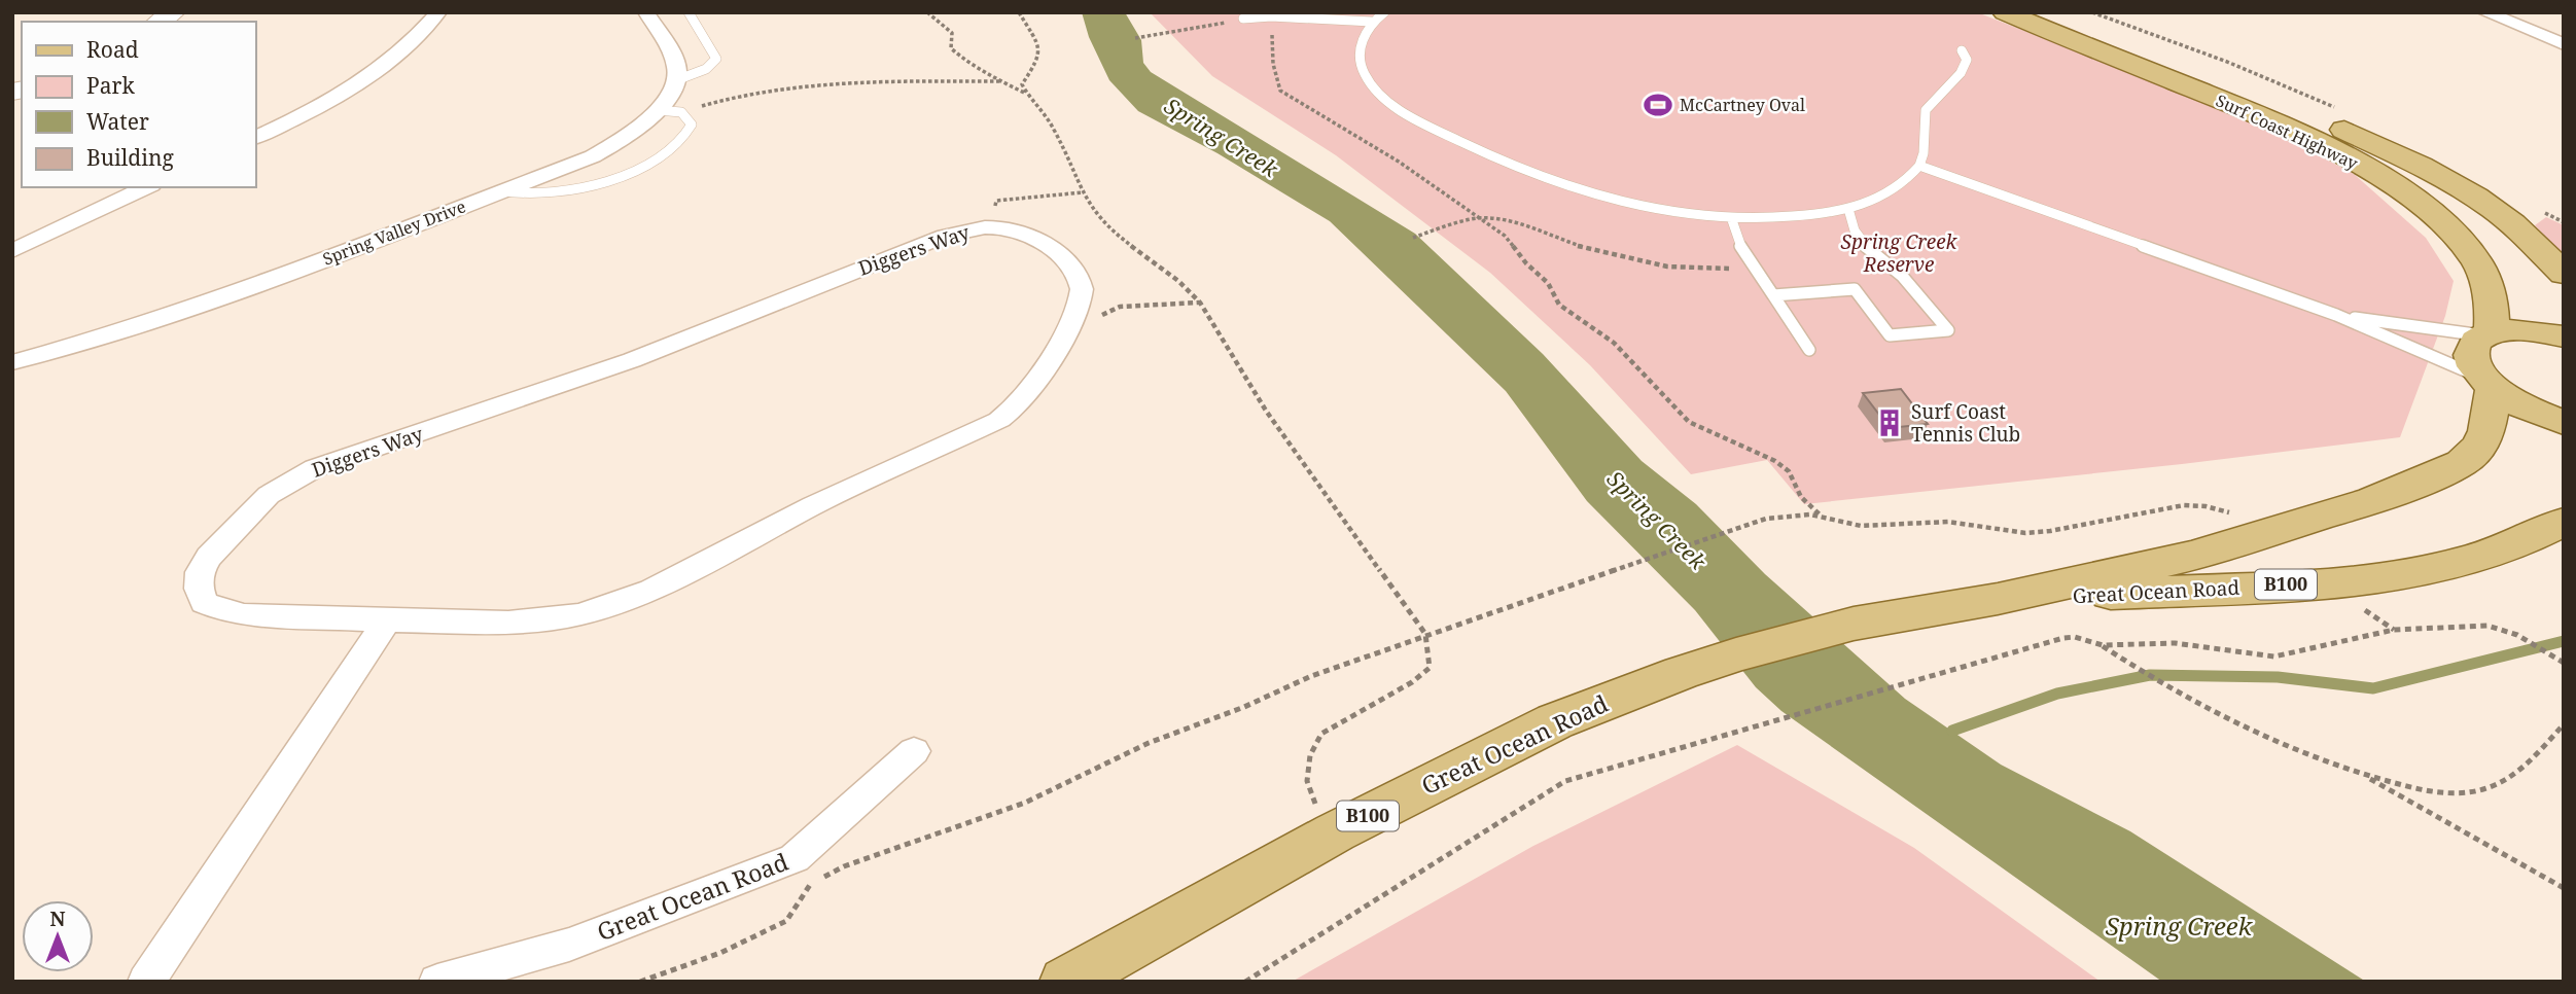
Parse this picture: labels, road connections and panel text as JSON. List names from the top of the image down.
{
  "streets": {
    "main road": ["Surf Coast Highway", "B100", "Great Ocean Road"],
    "street": ["Spring Valley Drive", "Diggers Way"]
  },
  "crossings": [
    ["Surf Coast Highway", "B100"],
    ["B100", "Great Ocean Road"]
  ],
  "water": ["Spring Creek"],
  "parks": ["Spring Creek Reserve"],
  "places": {
    "sports": ["McCartney Oval"],
    "building": ["Surf Coast Tennis Club"]
  },
  "legend": [
    "Road",
    "Park",
    "Water",
    "Building"
  ],
  "north": "top"
}
